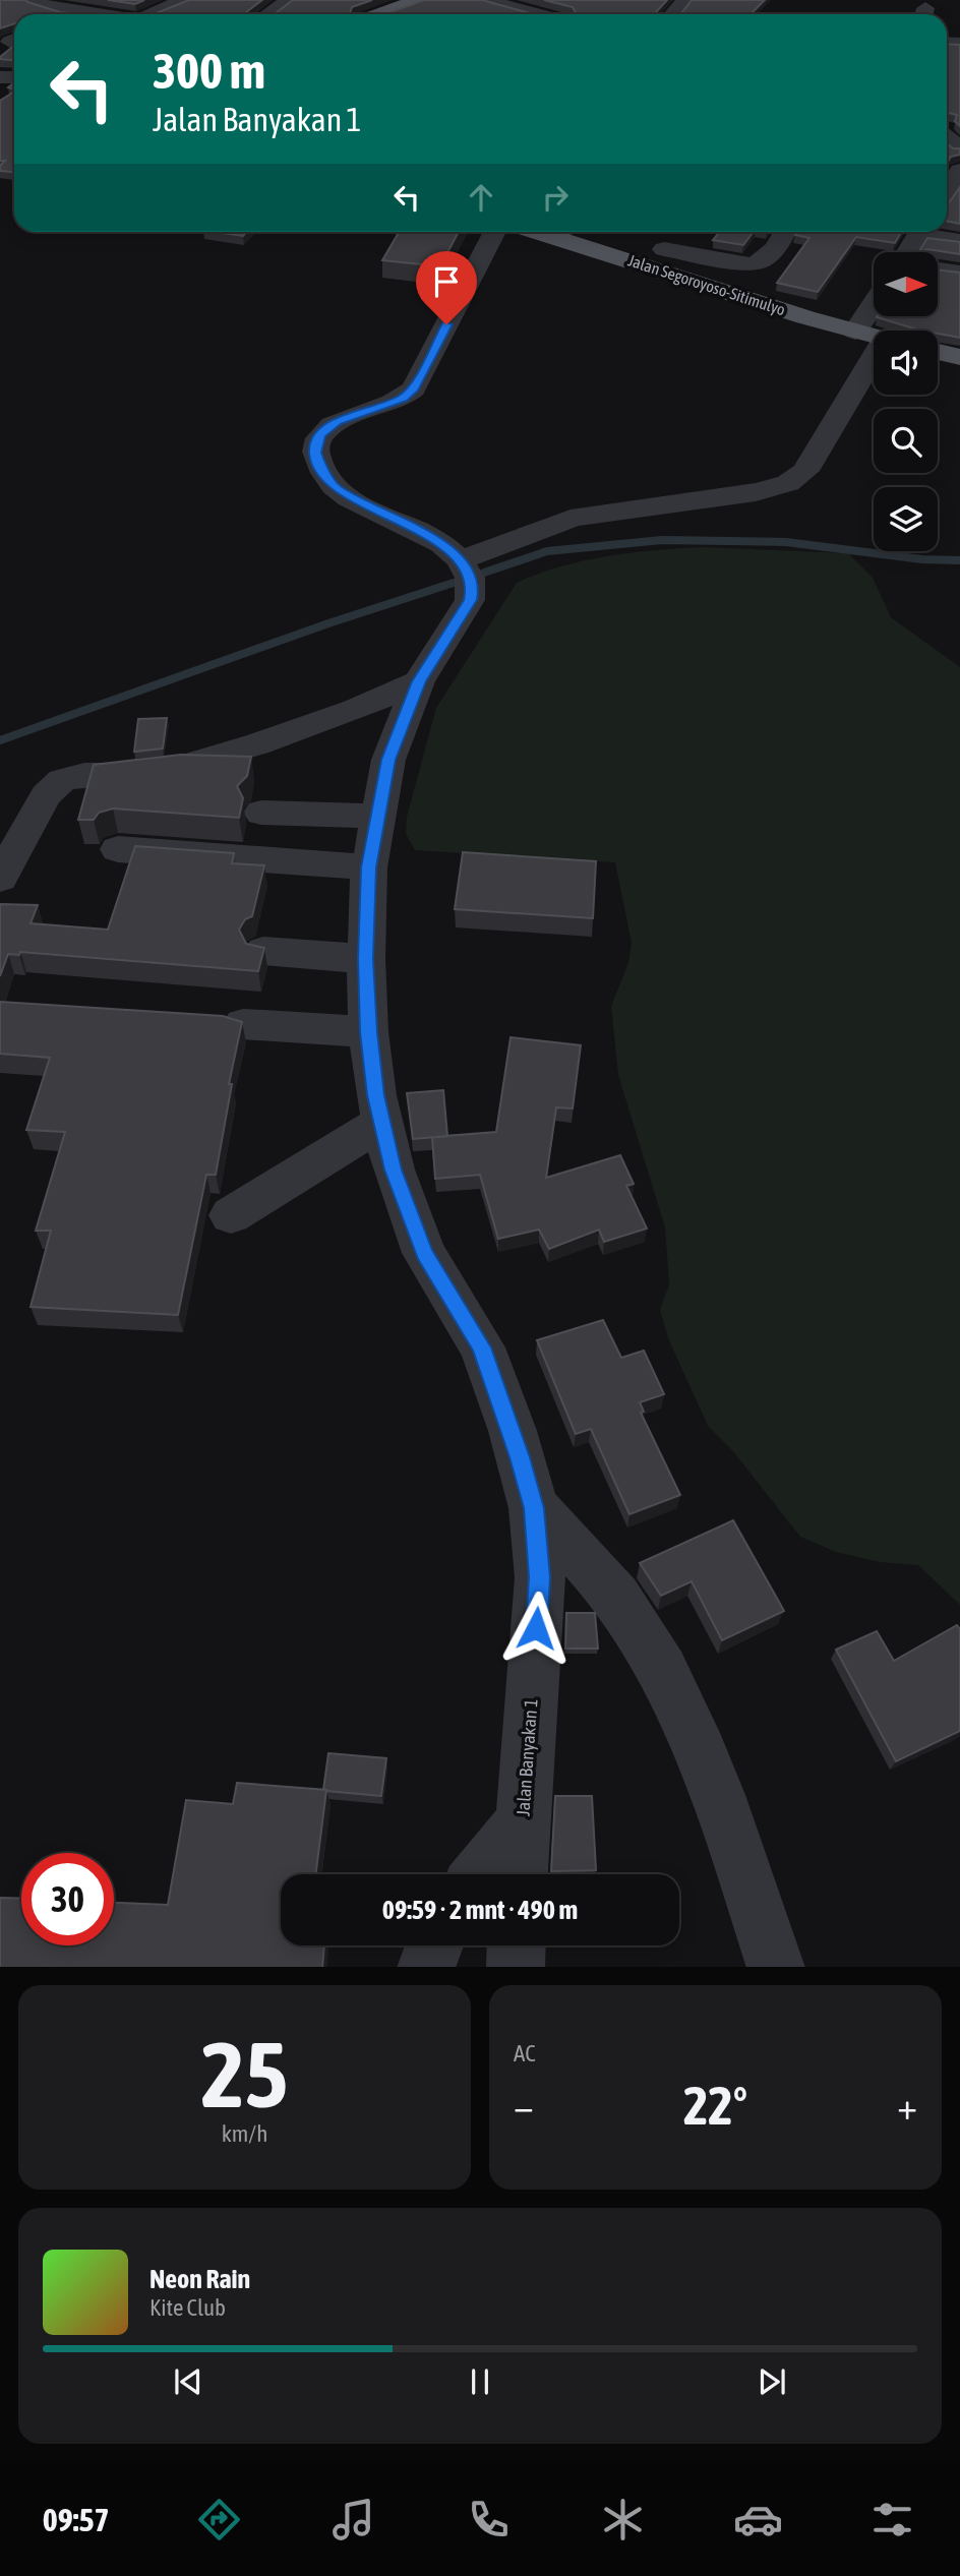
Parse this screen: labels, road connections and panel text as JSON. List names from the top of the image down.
{
  "streets": {
    "main road": ["Jalan Segoroyoso-Sitimulyo"],
    "street": ["Jalan Banyakan 1"]
  },
  "north": "right",
  "page": {
    "turn": ["300 m", "Jalan Banyakan 1"],
    "limit": "30",
    "trip": "09:59 · 2 mnt · 490 m",
    "tile": [
      ["25", "km/h"],
      "AC"
    ],
    "heat": ["−", "22°", "+"],
    "song": ["Neon Rain", "Kite Club"],
    "tabs": "09:57"
  }
}
